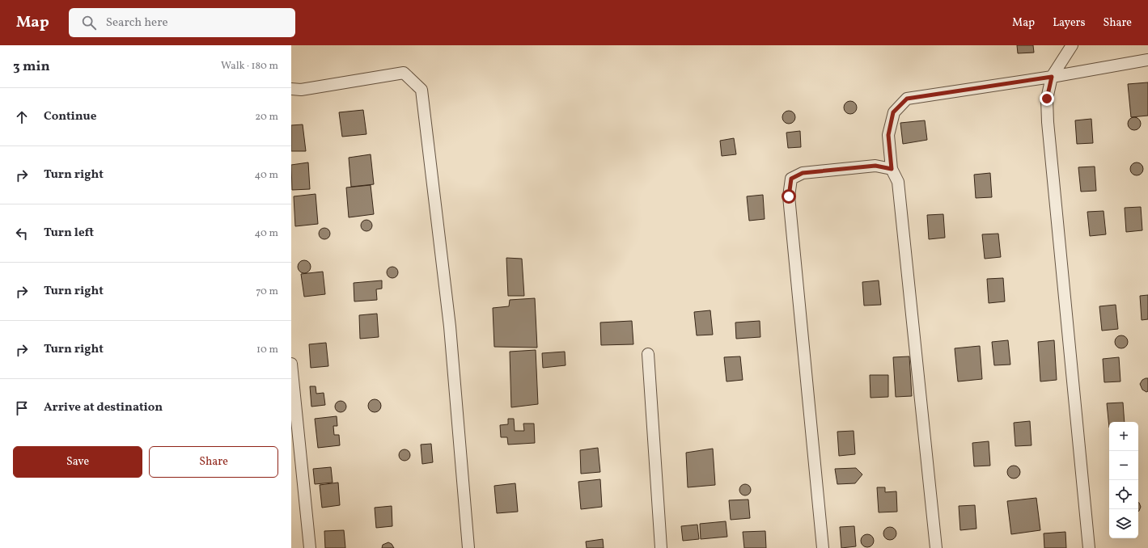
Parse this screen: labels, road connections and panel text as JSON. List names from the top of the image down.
{
  "page": {
    "header": "Map",
    "search": "Search here",
    "nav": ["Map", "Layers", "Share"],
    "heading": ["3 min", "Walk · 180 m"],
    "list": [
      ["Continue", "20 m"],
      ["Turn right", "40 m"],
      ["Turn left", "40 m"],
      ["Turn right", "70 m"],
      ["Turn right", "10 m"],
      "Arrive at destination"
    ],
    "map_buttons": ["+", "−"],
    "buttons": ["Save", "Share"]
  }
}
